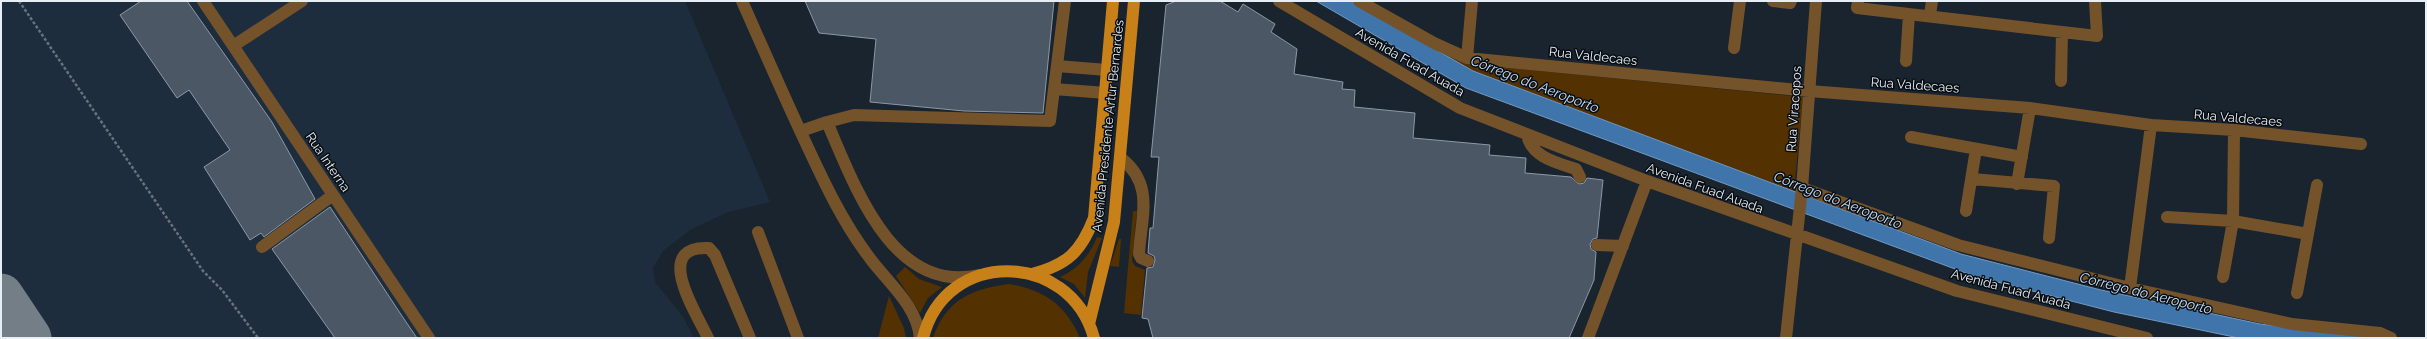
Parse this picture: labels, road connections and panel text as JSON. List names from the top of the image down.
{
  "streets": {
    "main road": ["Avenida Presidente Artur Bernardes"],
    "street": [
      "Rua Valdecaes",
      "Avenida Fuad Auada",
      "Rua Viracopos",
      "Rua Interna"
    ]
  },
  "crossings": [
    ["Rua Valdecaes", "Rua Viracopos"],
    ["Avenida Fuad Auada", "Rua Viracopos"]
  ],
  "water": ["Córrego do Aeroporto"]
}
